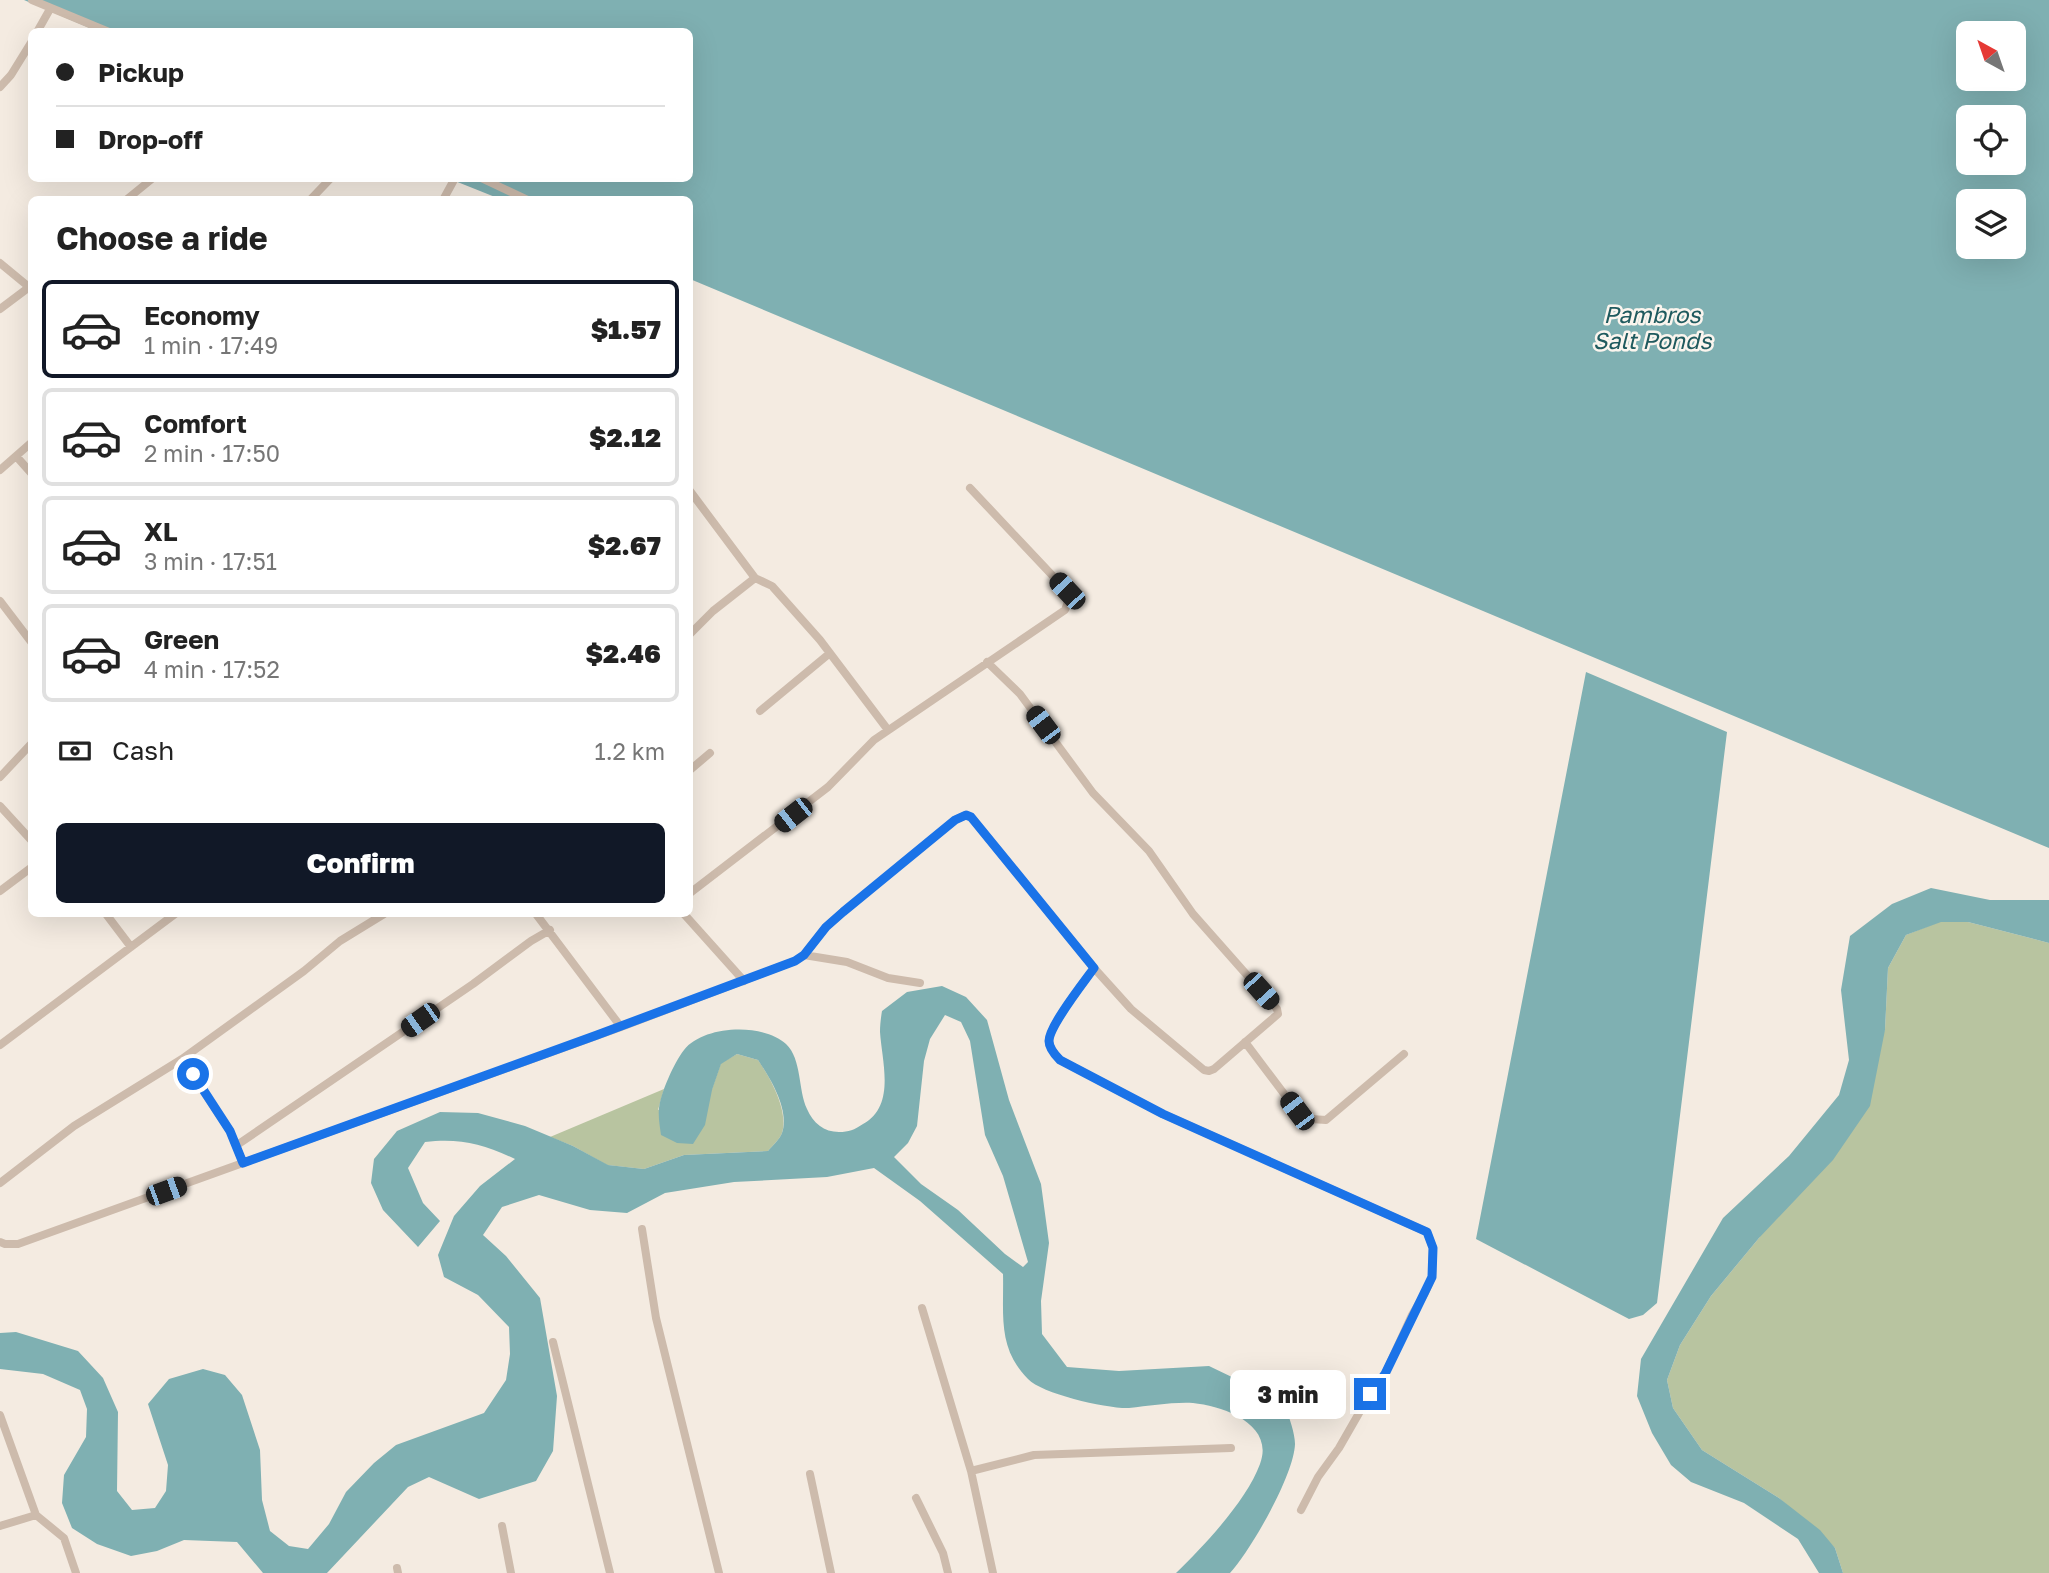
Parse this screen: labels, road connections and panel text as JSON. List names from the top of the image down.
{
  "water": ["Pambros Salt Ponds"],
  "north": "top left",
  "page": {
    "banner": ["Pickup", "Drop-off"],
    "heading": "Choose a ride",
    "list": [
      {
        "name": "Economy",
        "note": "1 min · 17:49",
        "value": "$1.57"
      },
      {
        "name": "Comfort",
        "note": "2 min · 17:50",
        "value": "$2.12"
      },
      {
        "name": "XL",
        "note": "3 min · 17:51",
        "value": "$2.67"
      },
      {
        "name": "Green",
        "note": "4 min · 17:52",
        "value": "$2.46"
      }
    ],
    "pay": ["Cash", "1.2 km"],
    "buttons": "Confirm",
    "bubble": "3 min"
  }
}
